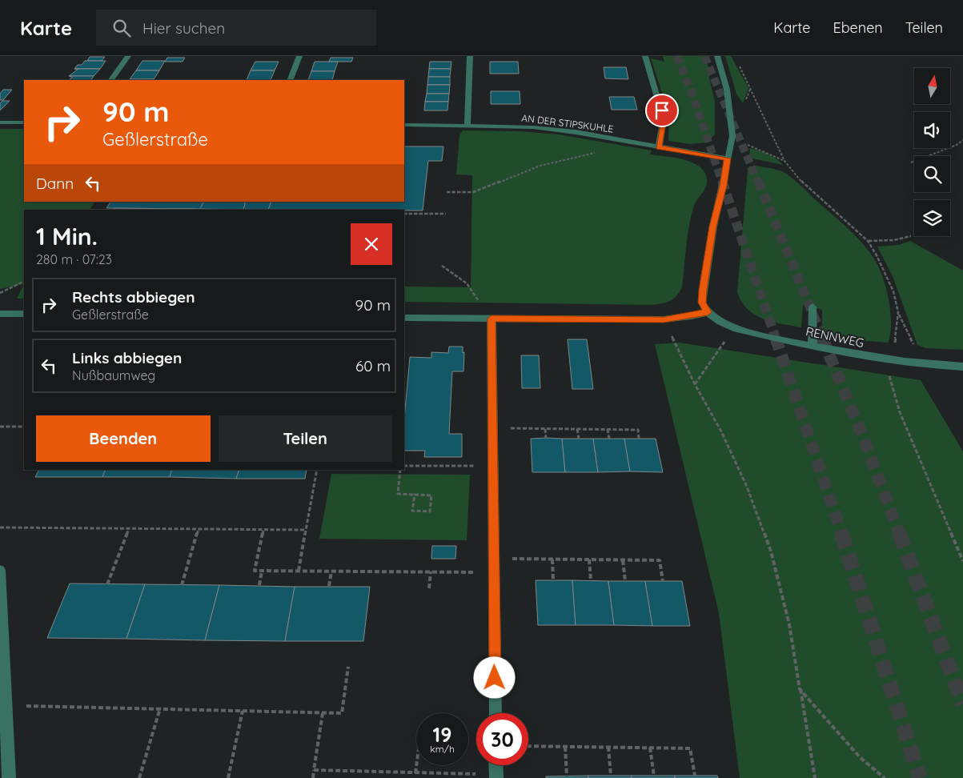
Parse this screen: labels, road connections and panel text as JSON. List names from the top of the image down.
{
  "streets": {
    "street": ["AN DER STIPSKUHLE", "RENNWEG"]
  },
  "north": "top",
  "page": {
    "header": "Karte",
    "search": "Hier suchen",
    "nav": ["Karte", "Ebenen", "Teilen"],
    "turn": ["90 m", "Geßlerstraße"],
    "then": "Dann",
    "heading": ["1 Min.", "280 m · 07:23"],
    "list": [
      {
        "name": "Rechts abbiegen",
        "note": "Geßlerstraße",
        "value": "90 m"
      },
      {
        "name": "Links abbiegen",
        "note": "Nußbaumweg",
        "value": "60 m"
      }
    ],
    "buttons": ["Beenden", "Teilen"],
    "speed": "19 km/h",
    "limit": "30"
  }
}
